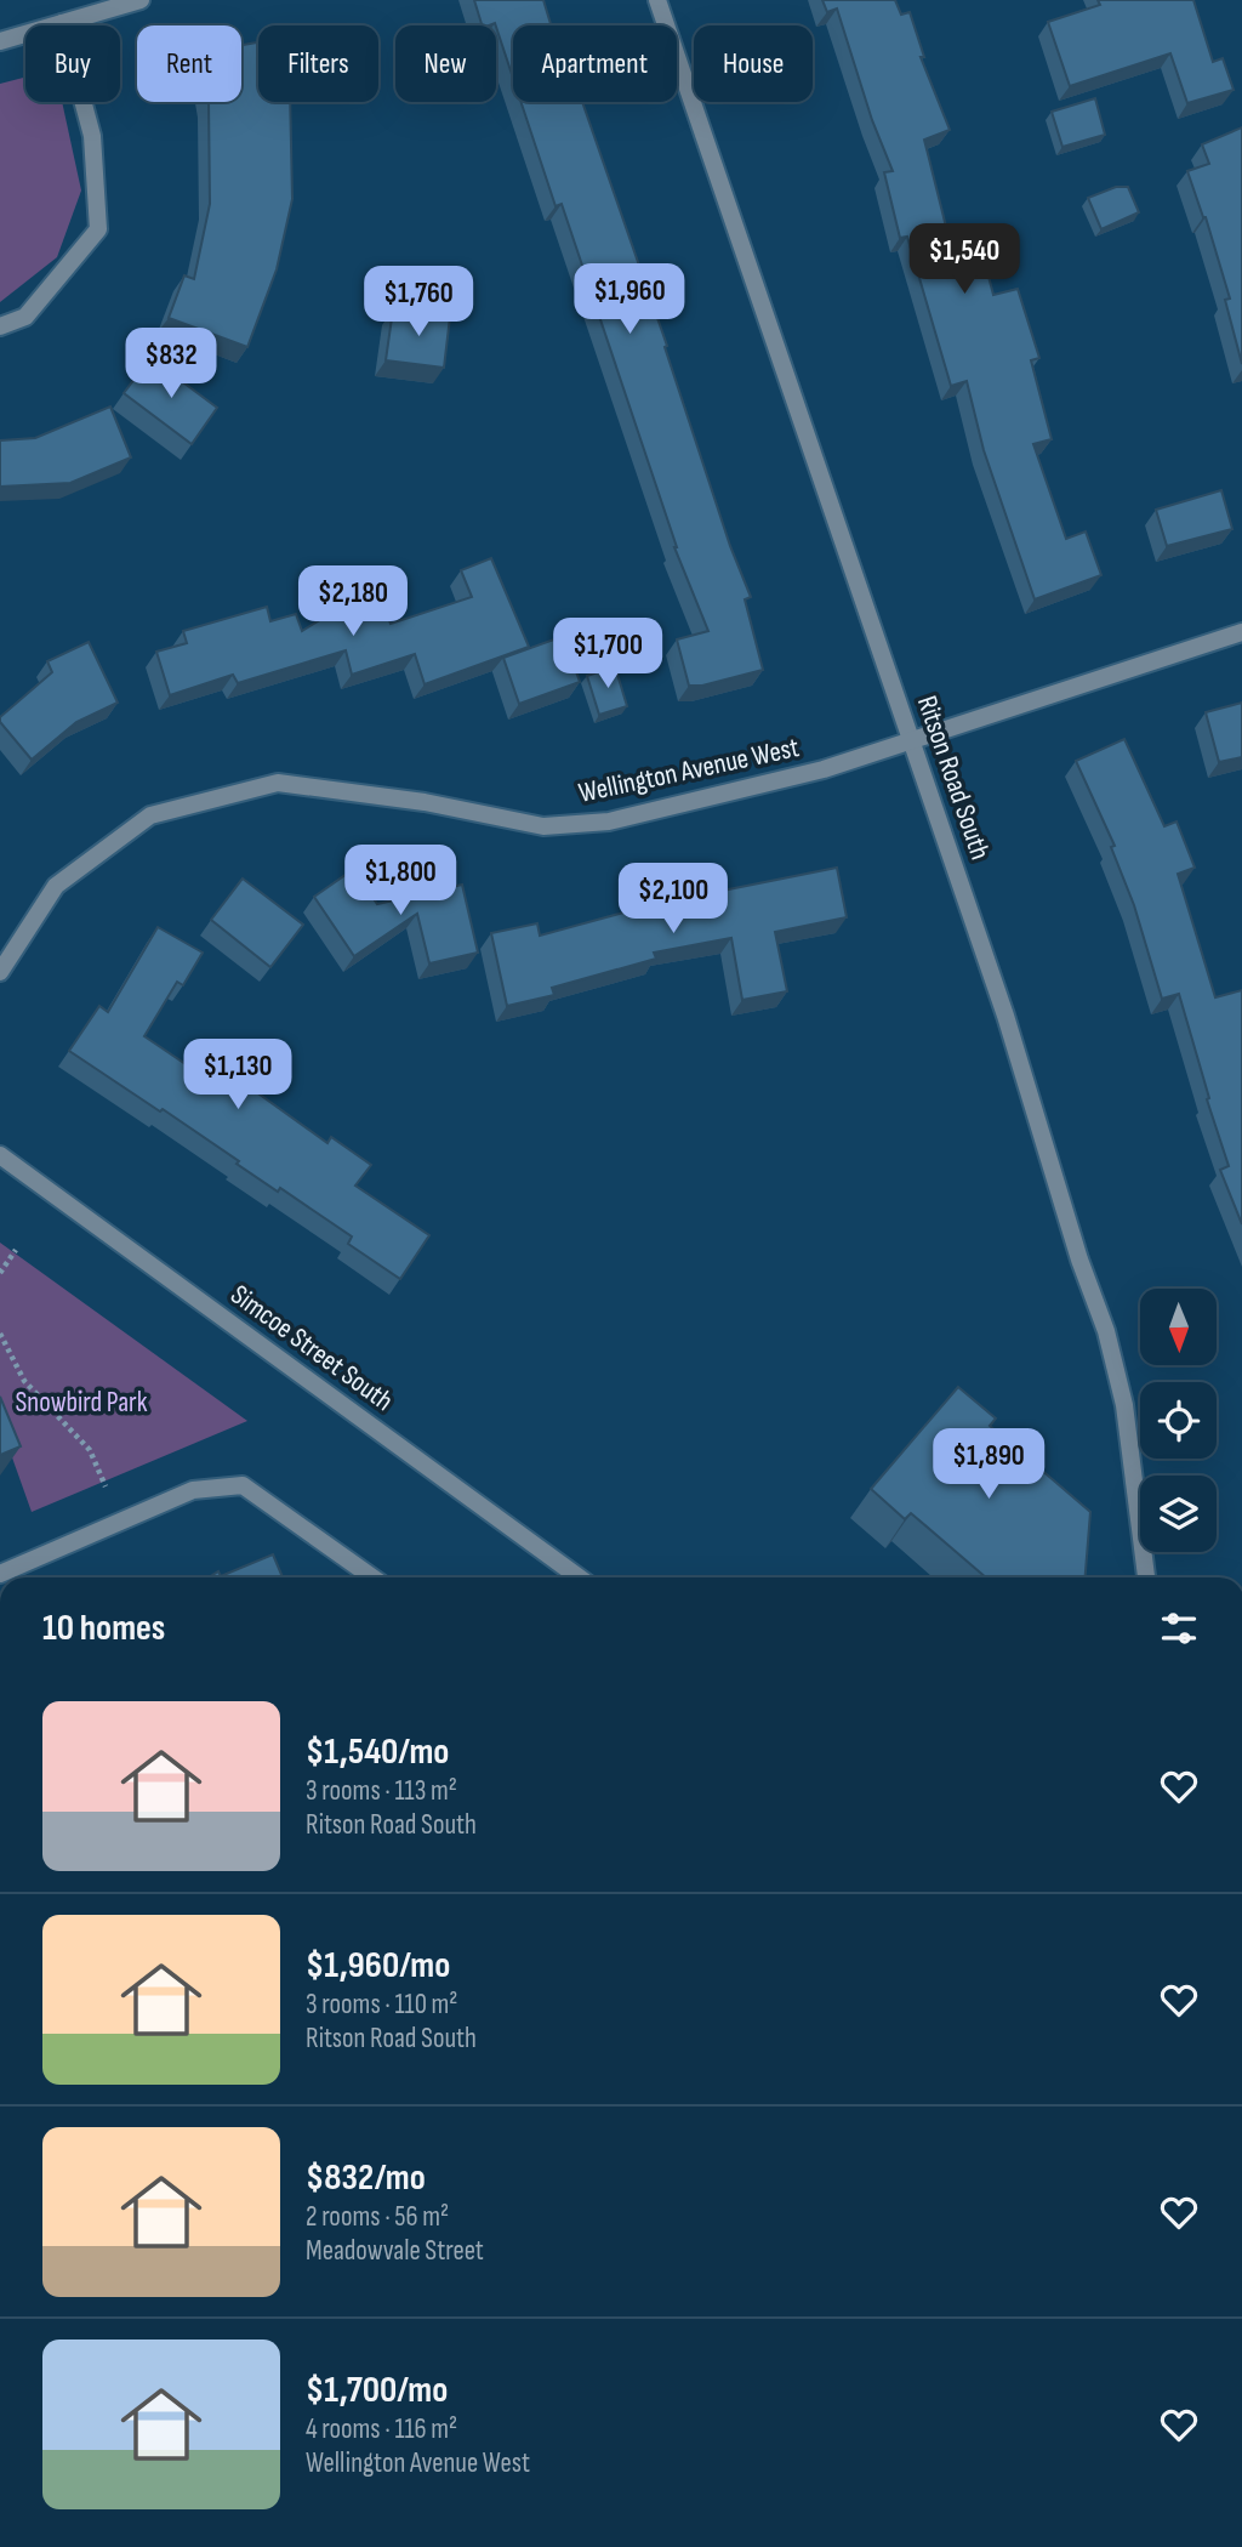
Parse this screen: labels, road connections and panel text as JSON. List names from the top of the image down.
{
  "streets": {
    "street": ["Wellington Avenue West", "Ritson Road South", "Simcoe Street South"]
  },
  "crossings": [
    ["Wellington Avenue West", "Ritson Road South"]
  ],
  "parks": ["Snowbird Park"],
  "north": "bottom",
  "page": {
    "chip": [
      "Buy",
      "Rent",
      "Filters",
      "New",
      "Apartment",
      "House"
    ],
    "price": [
      "$1,540",
      "$1,960",
      "$1,760",
      "$832",
      "$2,180",
      "$1,700",
      "$1,800",
      "$2,100",
      "$1,130",
      "$1,890"
    ],
    "heading": "10 homes",
    "list": [
      {
        "name": "$1,540/mo",
        "note": "3 rooms · 113 m² · Ritson Road South"
      },
      {
        "name": "$1,960/mo",
        "note": "3 rooms · 110 m² · Ritson Road South"
      },
      {
        "name": "$832/mo",
        "note": "2 rooms · 56 m² · Meadowvale Street"
      },
      {
        "name": "$1,700/mo",
        "note": "4 rooms · 116 m² · Wellington Avenue West"
      }
    ]
  }
}
